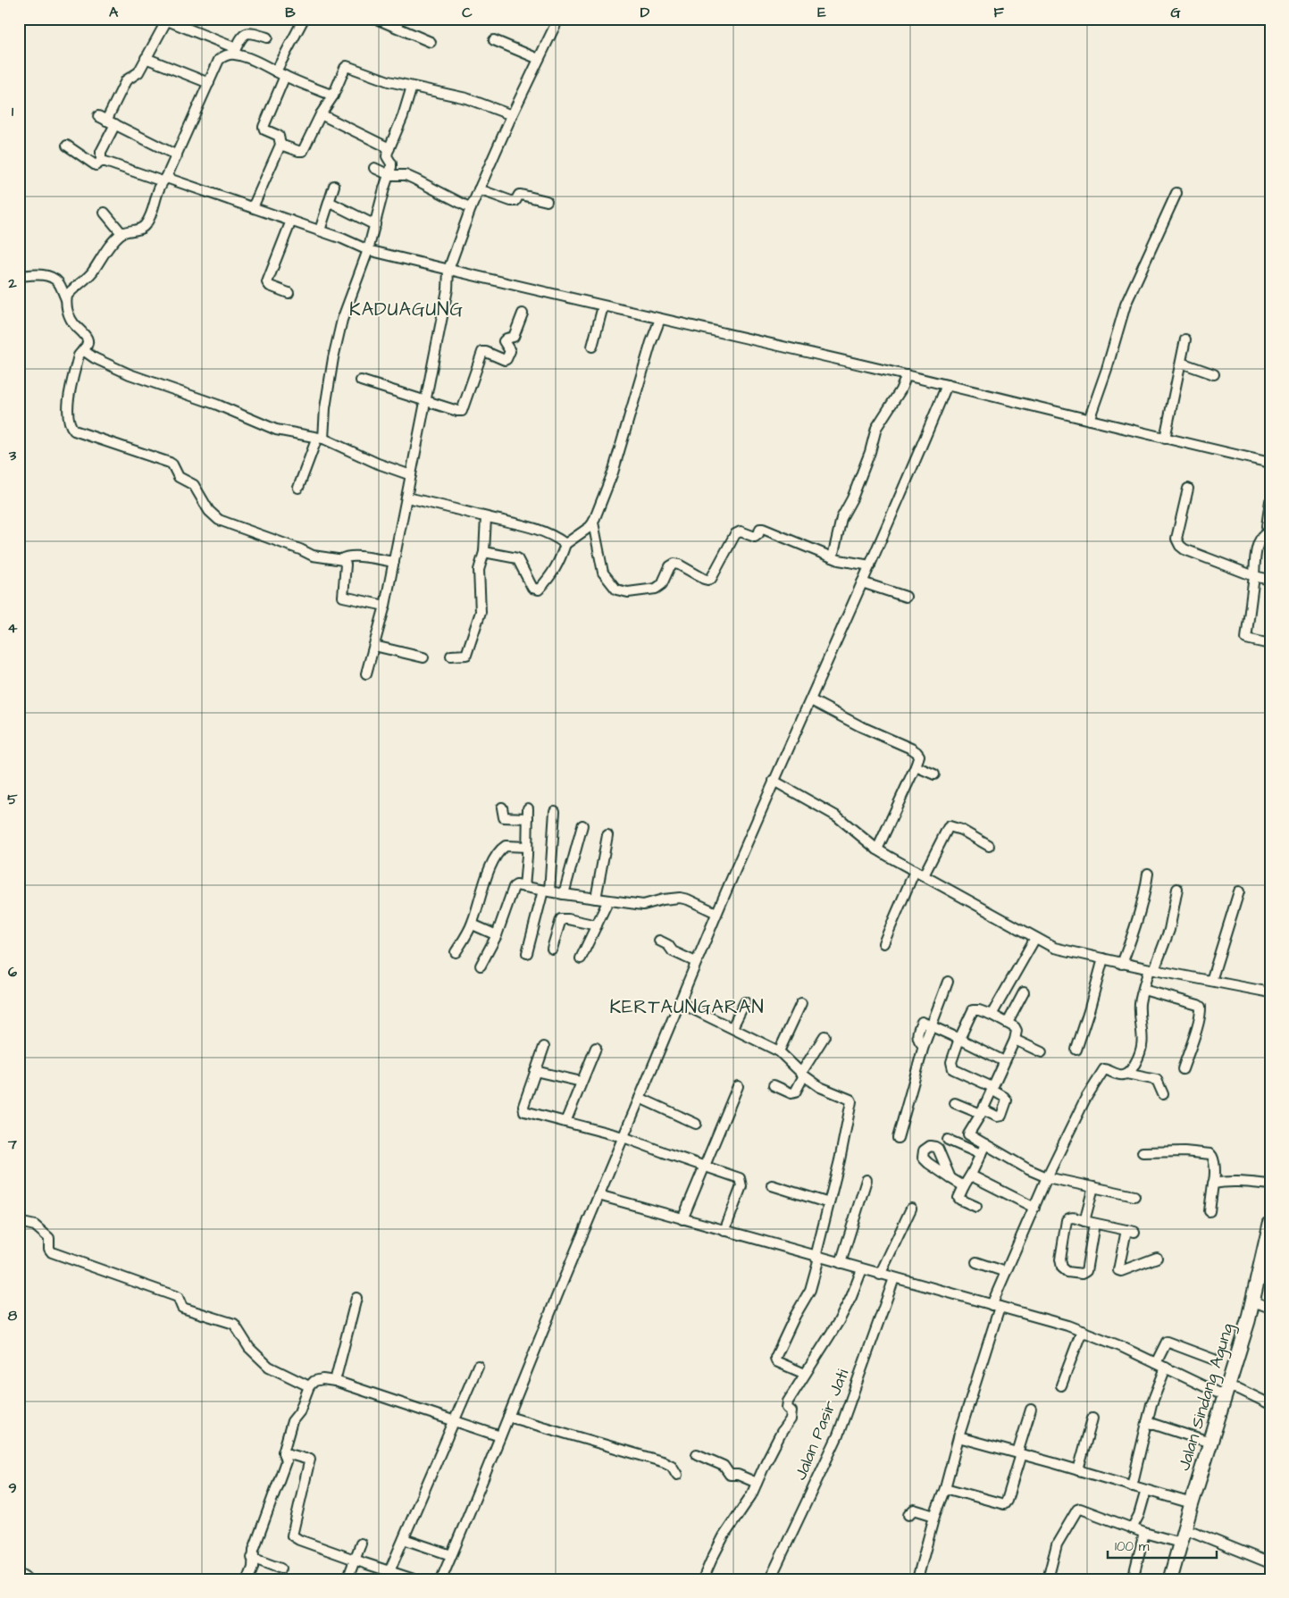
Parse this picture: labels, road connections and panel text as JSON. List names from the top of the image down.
{
  "streets": {
    "main road": ["Jalan Sindang Agung"],
    "street": ["Jalan Pasir Jati"]
  },
  "districts": ["KADUAGUNG", "KERTAUNGARAN"],
  "scale_bar": "100 m",
  "grid": {
    "columns": [
      "A",
      "B",
      "C",
      "D",
      "E",
      "F",
      "G"
    ],
    "rows": [
      "1",
      "2",
      "3",
      "4",
      "5",
      "6",
      "7",
      "8",
      "9"
    ]
  }
}
